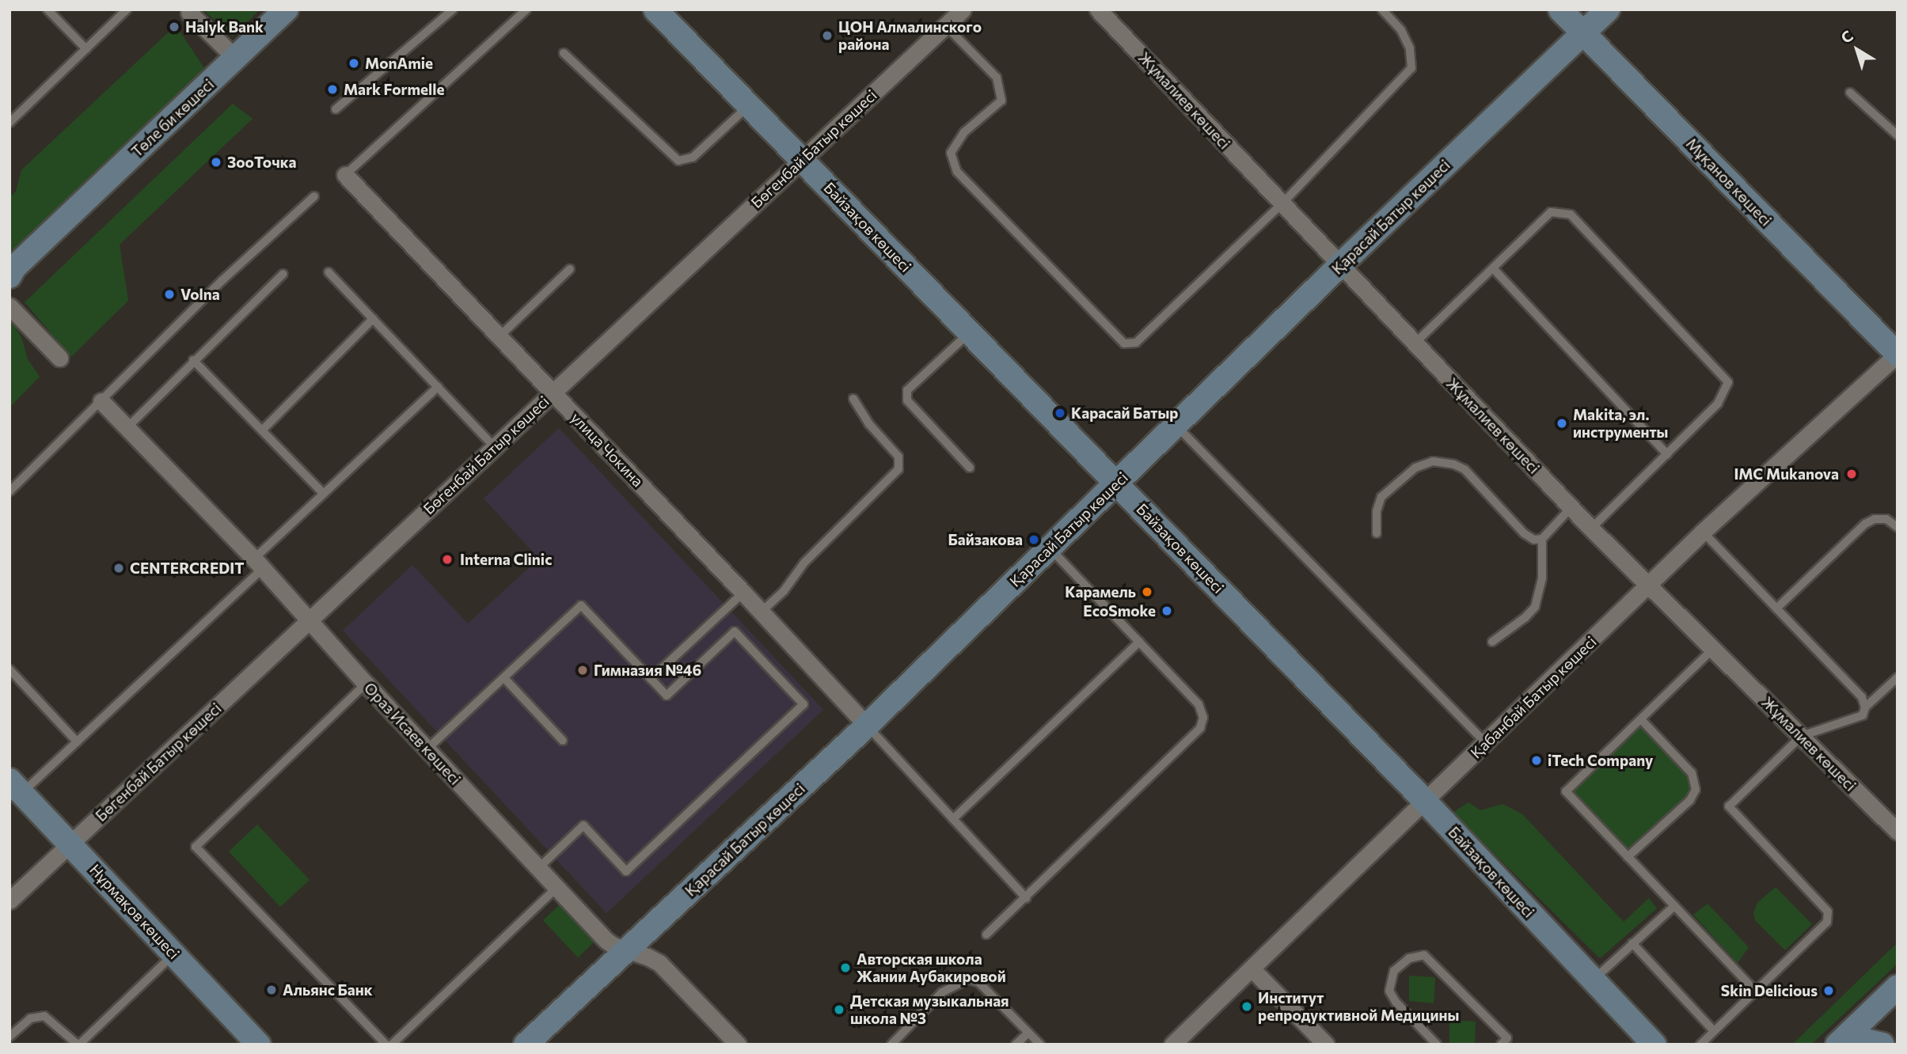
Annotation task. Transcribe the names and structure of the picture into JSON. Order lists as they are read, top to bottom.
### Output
{
  "streets": {
    "street": [
      "Жұмалиев көшесі",
      "Төле би көшесі",
      "Бөгенбай Батыр көшесі",
      "Мұқанов көшесі",
      "Қарасай Батыр көшесі",
      "Байзақов көшесі",
      "улица Чокина",
      "Қабанбай Батыр көшесі",
      "Ораз Исаев көшесі",
      "Нұрмақов көшесі"
    ]
  },
  "crossings": [
    ["Жұмалиев көшесі", "Қарасай Батыр көшесі"],
    ["Жұмалиев көшесі", "Қабанбай Батыр көшесі"],
    ["Бөгенбай Батыр көшесі", "Байзақов көшесі"],
    ["Бөгенбай Батыр көшесі", "улица Чокина"],
    ["Бөгенбай Батыр көшесі", "Ораз Исаев көшесі"],
    ["Бөгенбай Батыр көшесі", "Нұрмақов көшесі"],
    ["Мұқанов көшесі", "Қарасай Батыр көшесі"],
    ["Мұқанов көшесі", "Қабанбай Батыр көшесі"],
    ["Қарасай Батыр көшесі", "Байзақов көшесі"],
    ["Қарасай Батыр көшесі", "улица Чокина"],
    ["Қарасай Батыр көшесі", "Ораз Исаев көшесі"],
    ["Байзақов көшесі", "Қабанбай Батыр көшесі"]
  ],
  "places": [
    "Halyk Bank",
    "ЦОН Алмалинского района",
    "MonAmie",
    "Mark Formelle",
    "ЗооТочка",
    "Volna",
    "Карасай Батыр",
    "Makita, эл. инструменты",
    "IMC Mukanova",
    "Байзакова",
    "Interna Clinic",
    "CENTERCREDIT",
    "Карамель",
    "EcoSmoke",
    "Гимназия №46",
    "iTech Company",
    "Авторская школа Жании Аубакировой",
    "Альянс Банк",
    "Skin Delicious",
    "Институт репродуктивной Медицины",
    "Детская музыкальная школа №3"
  ],
  "north": "top left"
}
